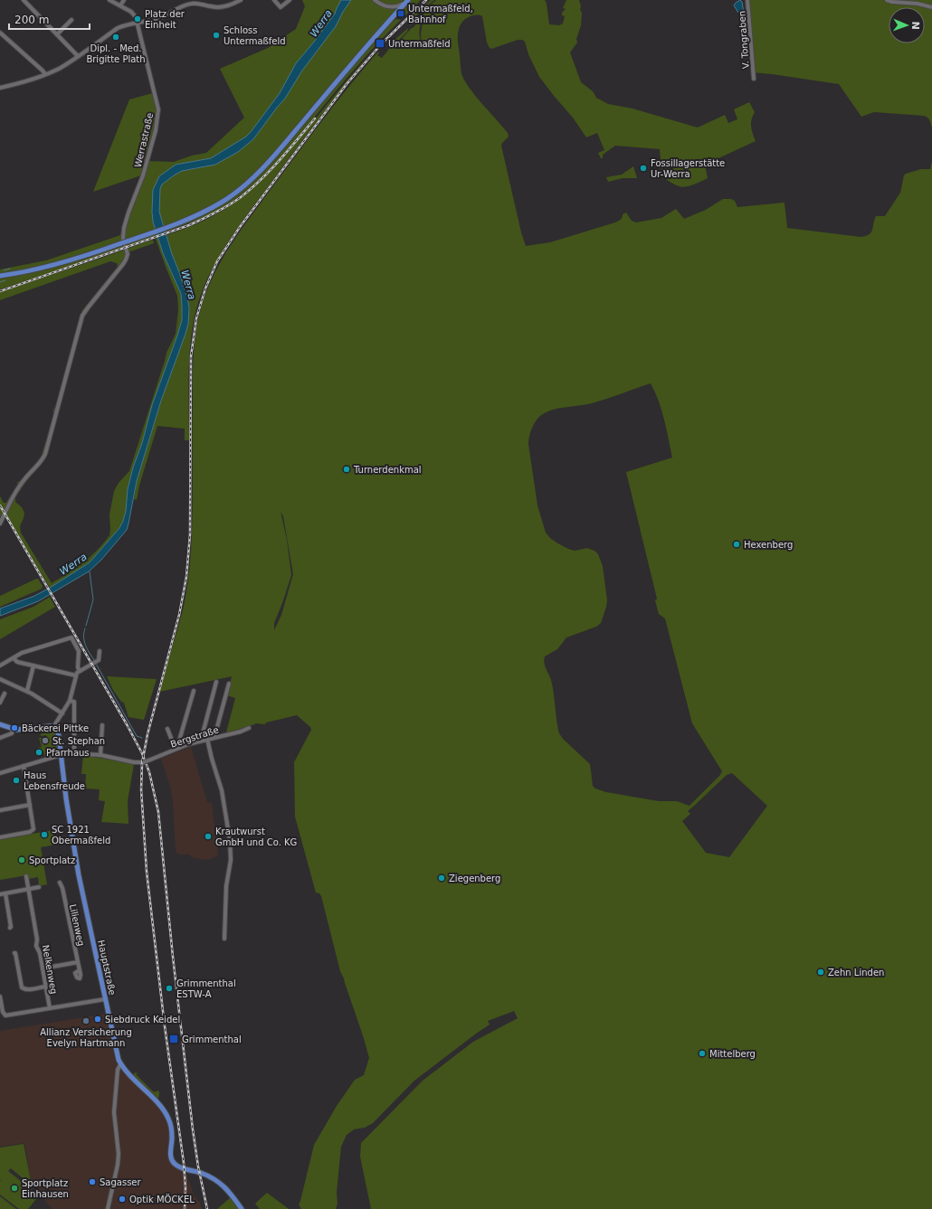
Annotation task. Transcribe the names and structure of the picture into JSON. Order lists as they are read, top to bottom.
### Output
{
  "streets": {
    "main road": ["Hauptstraße"],
    "street": [
      "V. Tongraben",
      "Werrastraße",
      "Bergstraße",
      "Lilienweg",
      "Nelkenweg"
    ]
  },
  "water": ["Werra"],
  "places": {
    "transit": ["Untermaßfeld, Bahnhof", "Untermaßfeld", "Grimmenthal"],
    "other": [
      "Platz der Einheit",
      "Schloss Untermaßfeld",
      "Dipl. - Med. Brigitte Plath",
      "Fossillagerstätte Ur-Werra",
      "Turnerdenkmal",
      "Hexenberg",
      "Bäckerei Pittke",
      "St. Stephan",
      "Pfarrhaus",
      "Haus Lebensfreude",
      "SC 1921 Obermaßfeld",
      "Krautwurst GmbH und Co. KG",
      "Sportplatz",
      "Ziegenberg",
      "Zehn Linden",
      "Grimmenthal ESTW-A",
      "Siebdruck Keidel",
      "Allianz Versicherung Evelyn Hartmann",
      "Mittelberg",
      "Sagasser",
      "Sportplatz Einhausen",
      "Optik MÖCKEL"
    ]
  },
  "scale_bar": "200 m",
  "north": "right"
}
